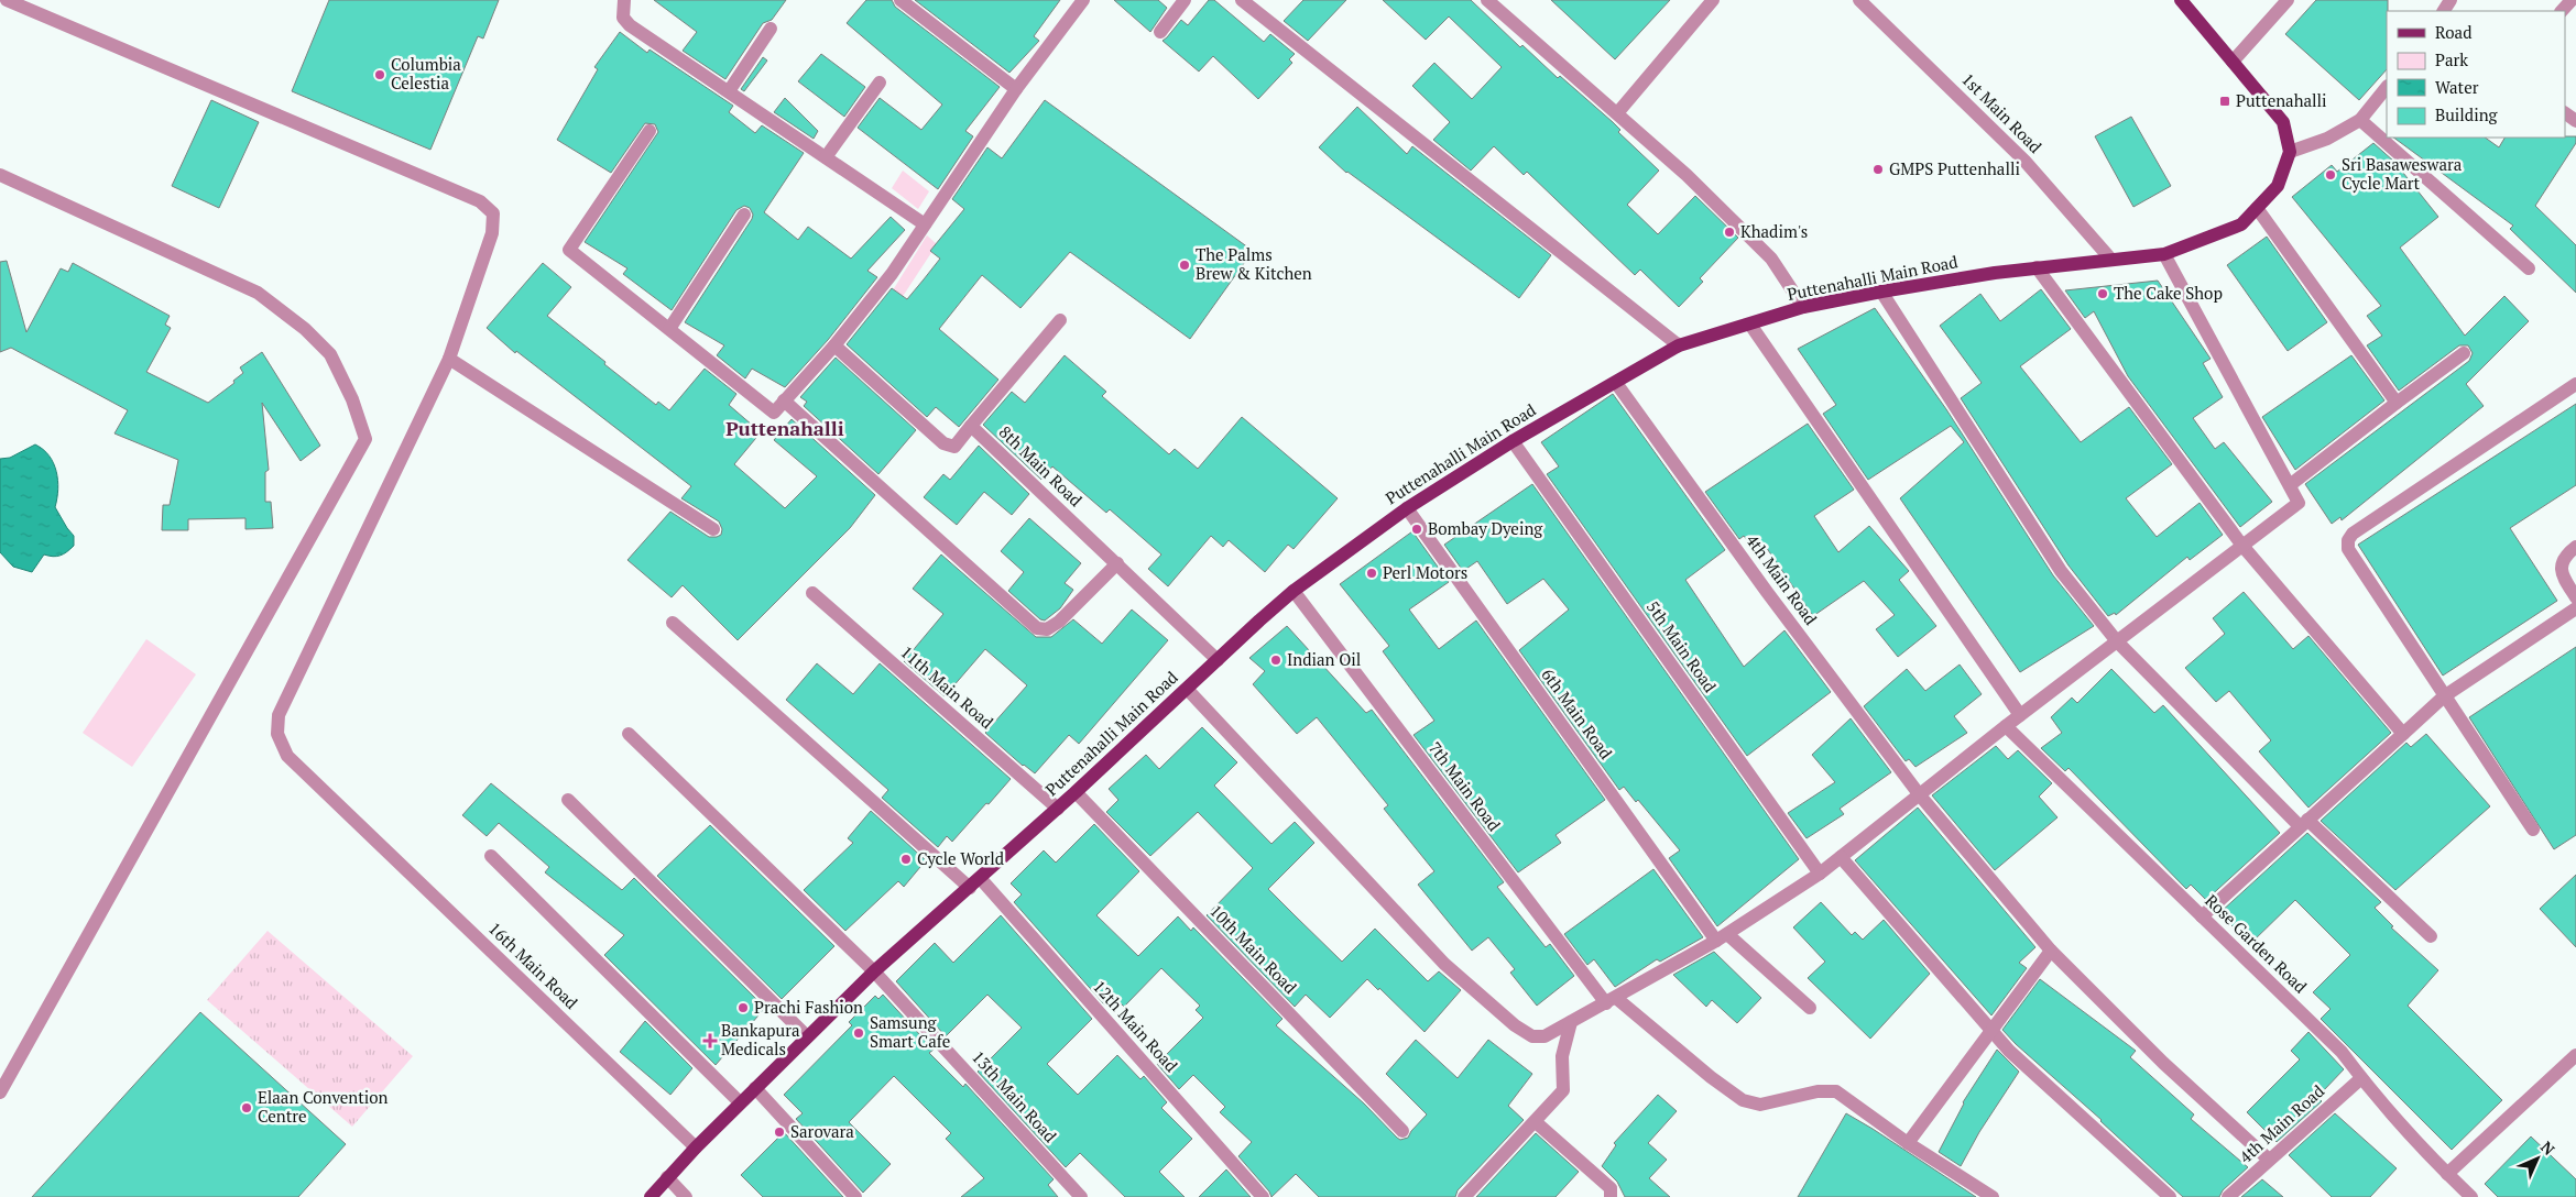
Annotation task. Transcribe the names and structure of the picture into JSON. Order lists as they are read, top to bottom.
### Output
{
  "streets": {
    "main road": ["Puttenahalli Main Road"],
    "street": [
      "1st Main Road",
      "8th Main Road",
      "4th Main Road",
      "5th Main Road",
      "11th Main Road",
      "6th Main Road",
      "7th Main Road",
      "Rose Garden Road",
      "10th Main Road",
      "16th Main Road",
      "12th Main Road",
      "13th Main Road"
    ]
  },
  "crossings": [
    ["1st Main Road", "Puttenahalli Main Road"],
    ["Puttenahalli Main Road", "8th Main Road"],
    ["Puttenahalli Main Road", "4th Main Road"],
    ["Puttenahalli Main Road", "5th Main Road"],
    ["Puttenahalli Main Road", "11th Main Road"],
    ["Puttenahalli Main Road", "6th Main Road"],
    ["Puttenahalli Main Road", "7th Main Road"],
    ["Puttenahalli Main Road", "10th Main Road"],
    ["Puttenahalli Main Road", "16th Main Road"],
    ["Puttenahalli Main Road", "12th Main Road"],
    ["Puttenahalli Main Road", "13th Main Road"],
    ["4th Main Road", "Rose Garden Road"]
  ],
  "districts": ["Puttenahalli"],
  "places": {
    "other": [
      "Columbia Celestia",
      "GMPS Puttenhalli",
      "Sri Basaweswara Cycle Mart",
      "Khadim's",
      "The Palms Brew & Kitchen",
      "The Cake Shop",
      "Bombay Dyeing",
      "Perl Motors",
      "Indian Oil",
      "Cycle World",
      "Prachi Fashion",
      "Samsung Smart Cafe",
      "Elaan Convention Centre",
      "Sarovara"
    ],
    "transit": ["Puttenahalli"],
    "health": ["Bankapura Medicals"]
  },
  "legend": [
    "Road",
    "Park",
    "Water",
    "Building"
  ],
  "north": "top right"
}
